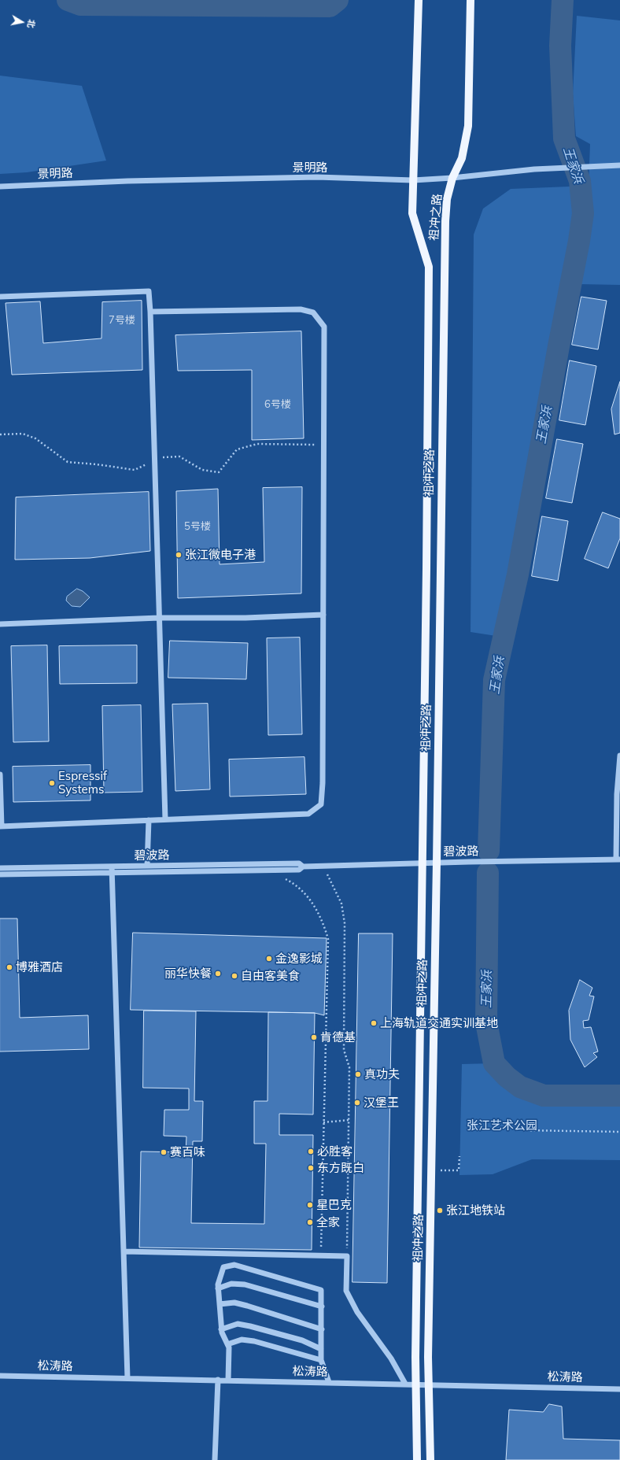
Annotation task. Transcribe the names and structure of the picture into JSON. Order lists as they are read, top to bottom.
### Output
{
  "streets": {
    "main road": ["祖冲之路"],
    "street": ["景明路", "碧波路", "松涛路"]
  },
  "crossings": [
    ["景明路", "祖冲之路"],
    ["祖冲之路", "碧波路"],
    ["祖冲之路", "松涛路"]
  ],
  "water": ["王家浜"],
  "parks": ["张江艺术公园"],
  "places": [
    "张江微电子港",
    "Espressif Systems",
    "金逸影城",
    "博雅酒店",
    "丽华快餐",
    "自由客美食",
    "上海轨道交通实训基地",
    "肯德基",
    "真功夫",
    "汉堡王",
    "必胜客",
    "赛百味",
    "东方既白",
    "星巴克",
    "张江地铁站",
    "全家"
  ],
  "house_numbers": ["7号楼", "6号楼", "5号楼"],
  "north": "right"
}
